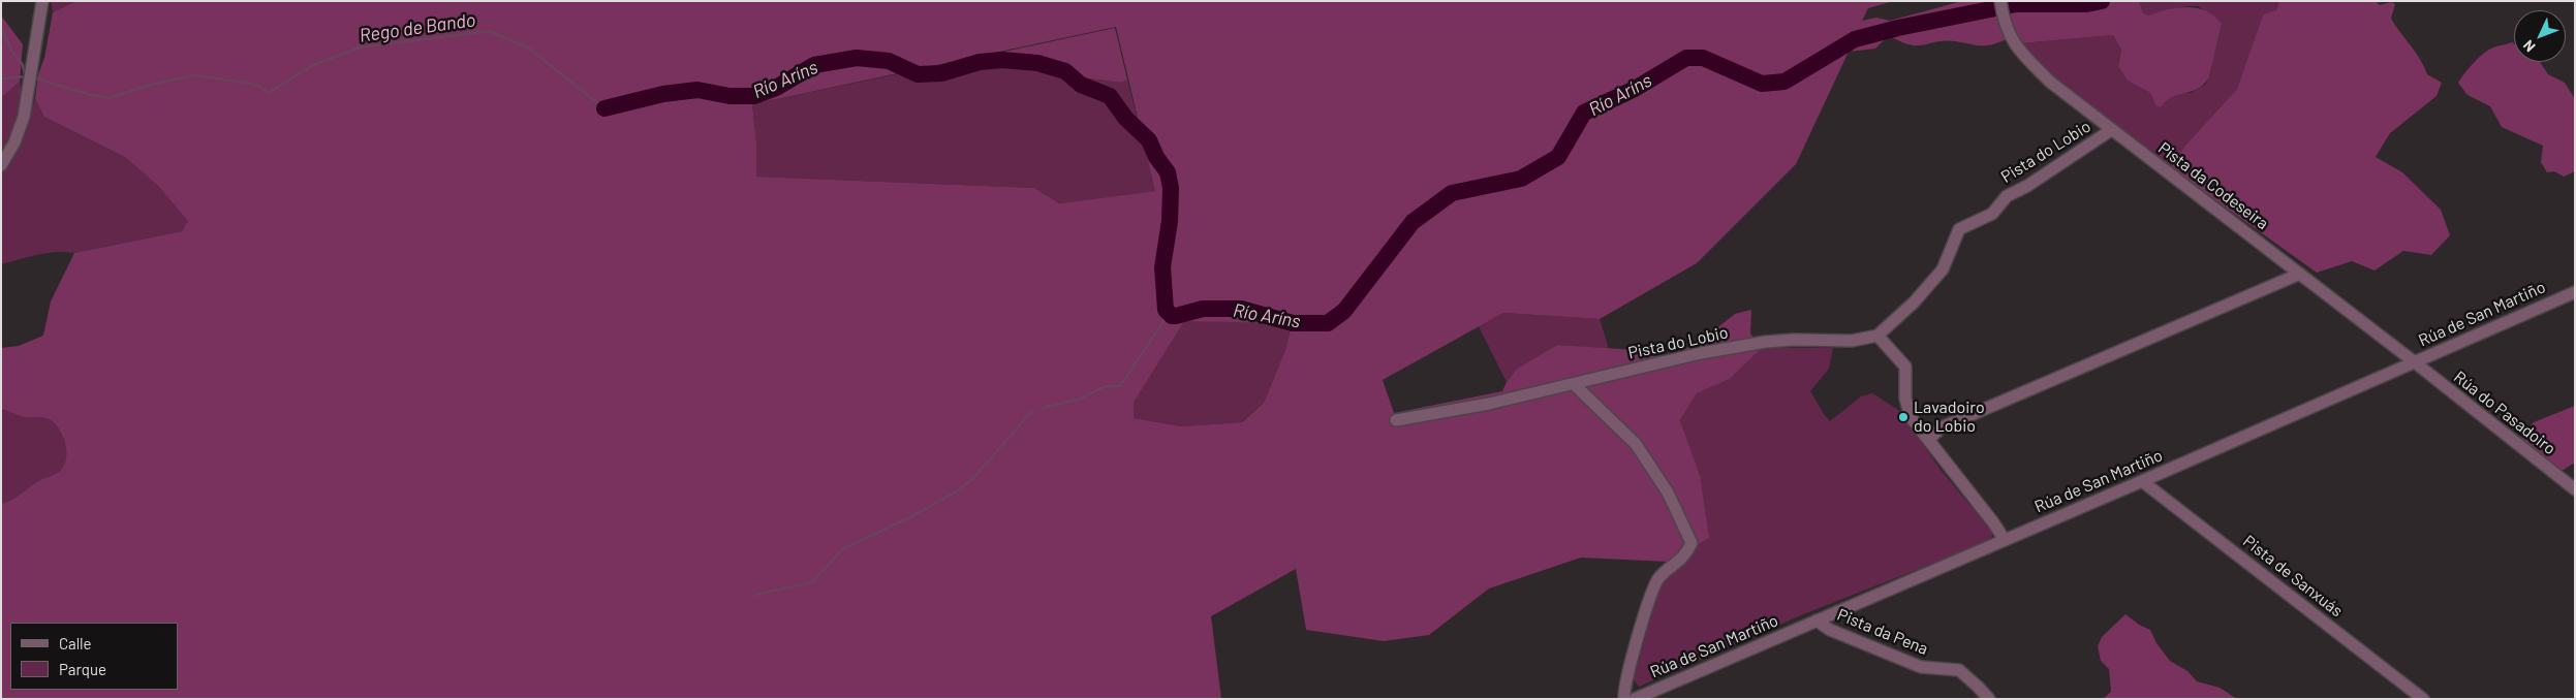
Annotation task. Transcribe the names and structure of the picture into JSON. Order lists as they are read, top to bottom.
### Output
{
  "streets": {
    "street": [
      "Pista do Lobio",
      "Pista da Codeseira",
      "Rúa de San Martiño",
      "Rúa do Pasadoiro",
      "Pista de Sanxuás",
      "Pista da Pena"
    ]
  },
  "crossings": [
    ["Pista do Lobio", "Pista da Codeseira"],
    ["Pista da Codeseira", "Rúa de San Martiño"],
    ["Pista da Codeseira", "Rúa do Pasadoiro"],
    ["Rúa de San Martiño", "Rúa do Pasadoiro"],
    ["Rúa de San Martiño", "Pista de Sanxuás"],
    ["Rúa de San Martiño", "Pista da Pena"]
  ],
  "water": ["Rego de Bando", "Río Aríns"],
  "places": ["Lavadoiro do Lobio"],
  "legend": ["Calle", "Parque"],
  "north": "bottom left"
}
